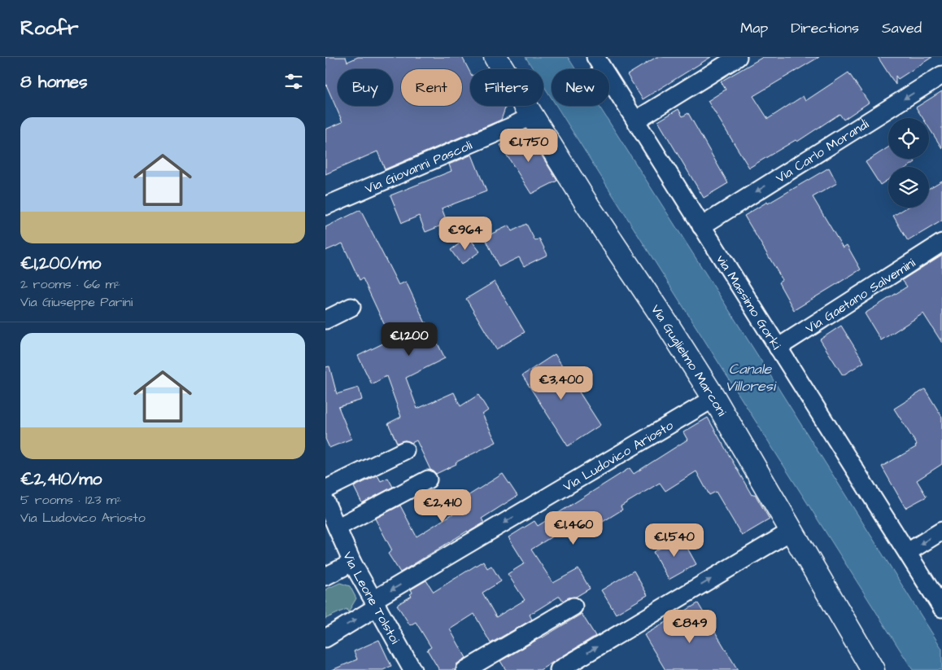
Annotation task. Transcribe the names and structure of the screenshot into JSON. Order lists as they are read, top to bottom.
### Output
{
  "streets": {
    "street": [
      "Via Carlo Morandi",
      "Via Giovanni Pascoli",
      "Via Gaetano Salvemini",
      "via Massimo Gorki",
      "Via Guglielmo Marconi",
      "Via Ludovico Ariosto",
      "Via Leone Tolstoi"
    ]
  },
  "crossings": [
    ["Via Carlo Morandi", "via Massimo Gorki"],
    ["Via Giovanni Pascoli", "Via Guglielmo Marconi"],
    ["Via Gaetano Salvemini", "via Massimo Gorki"],
    ["Via Guglielmo Marconi", "Via Ludovico Ariosto"],
    ["Via Ludovico Ariosto", "Via Leone Tolstoi"]
  ],
  "water": ["Canale Villoresi"],
  "page": {
    "header": "Roofr",
    "nav": ["Map", "Directions", "Saved"],
    "heading": "8 homes",
    "chip": [
      "Buy",
      "Rent",
      "Filters",
      "New"
    ],
    "list": [
      {
        "name": "€1,200/mo",
        "note": "2 rooms · 66 m² · Via Giuseppe Parini"
      },
      {
        "name": "€2,410/mo",
        "note": "5 rooms · 123 m² · Via Ludovico Ariosto"
      }
    ],
    "price": [
      "€1,750",
      "€964",
      "€1,200",
      "€3,400",
      "€2,410",
      "€1,460",
      "€1,540",
      "€849"
    ]
  }
}
